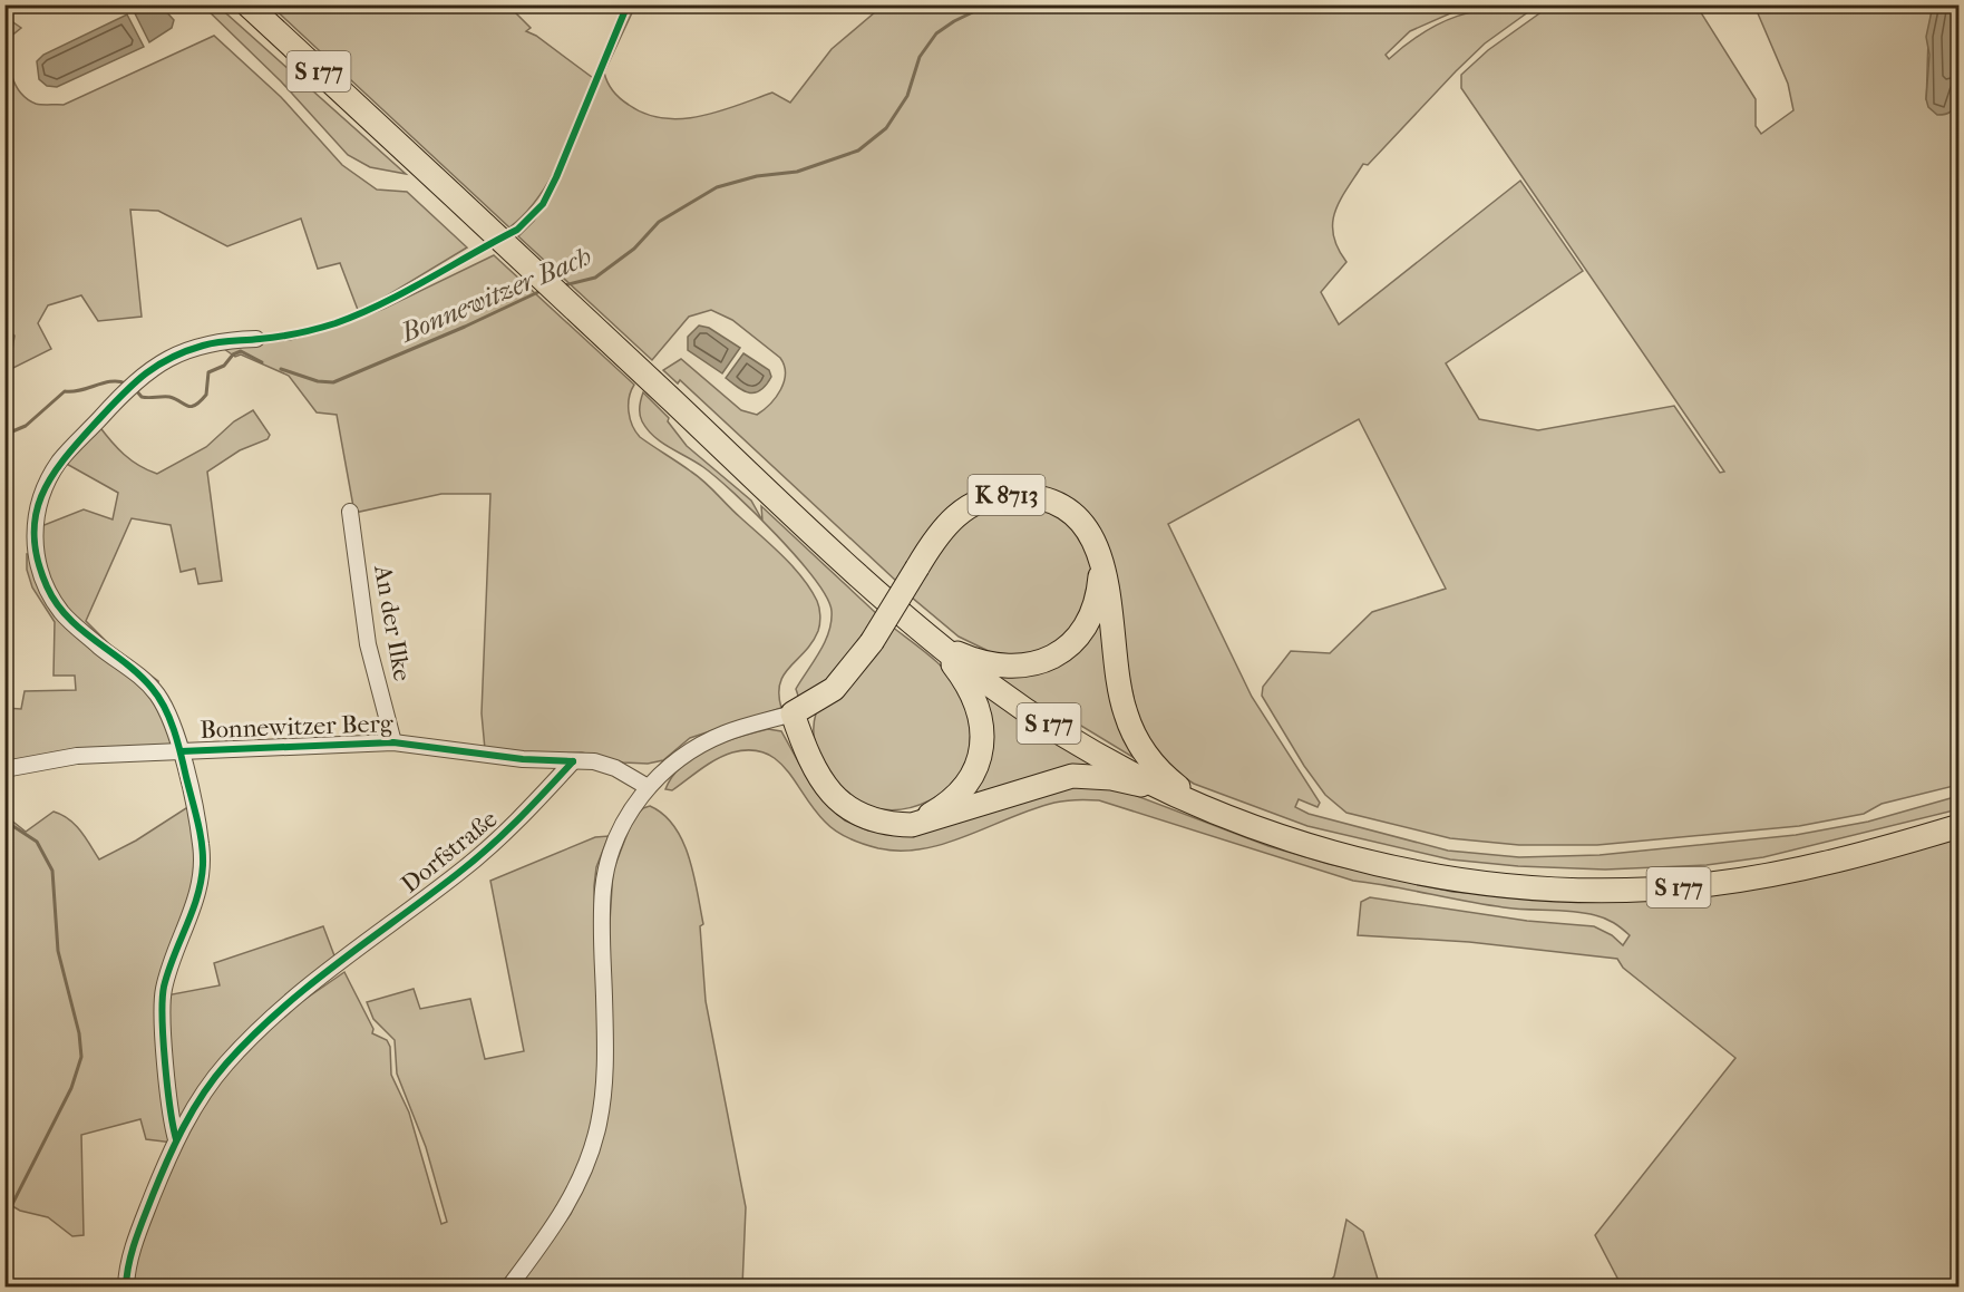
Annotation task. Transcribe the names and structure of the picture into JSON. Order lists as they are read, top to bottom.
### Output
{
  "streets": {
    "highway": ["S 177", "K 8713"],
    "street": ["An der Ilke", "Bonnewitzer Berg", "Dorfstraße"]
  },
  "crossings": [
    ["K 8713", "Bonnewitzer Berg"],
    ["An der Ilke", "Bonnewitzer Berg"],
    ["Bonnewitzer Berg", "Dorfstraße"]
  ],
  "water": ["Bonnewitzer Bach"]
}
